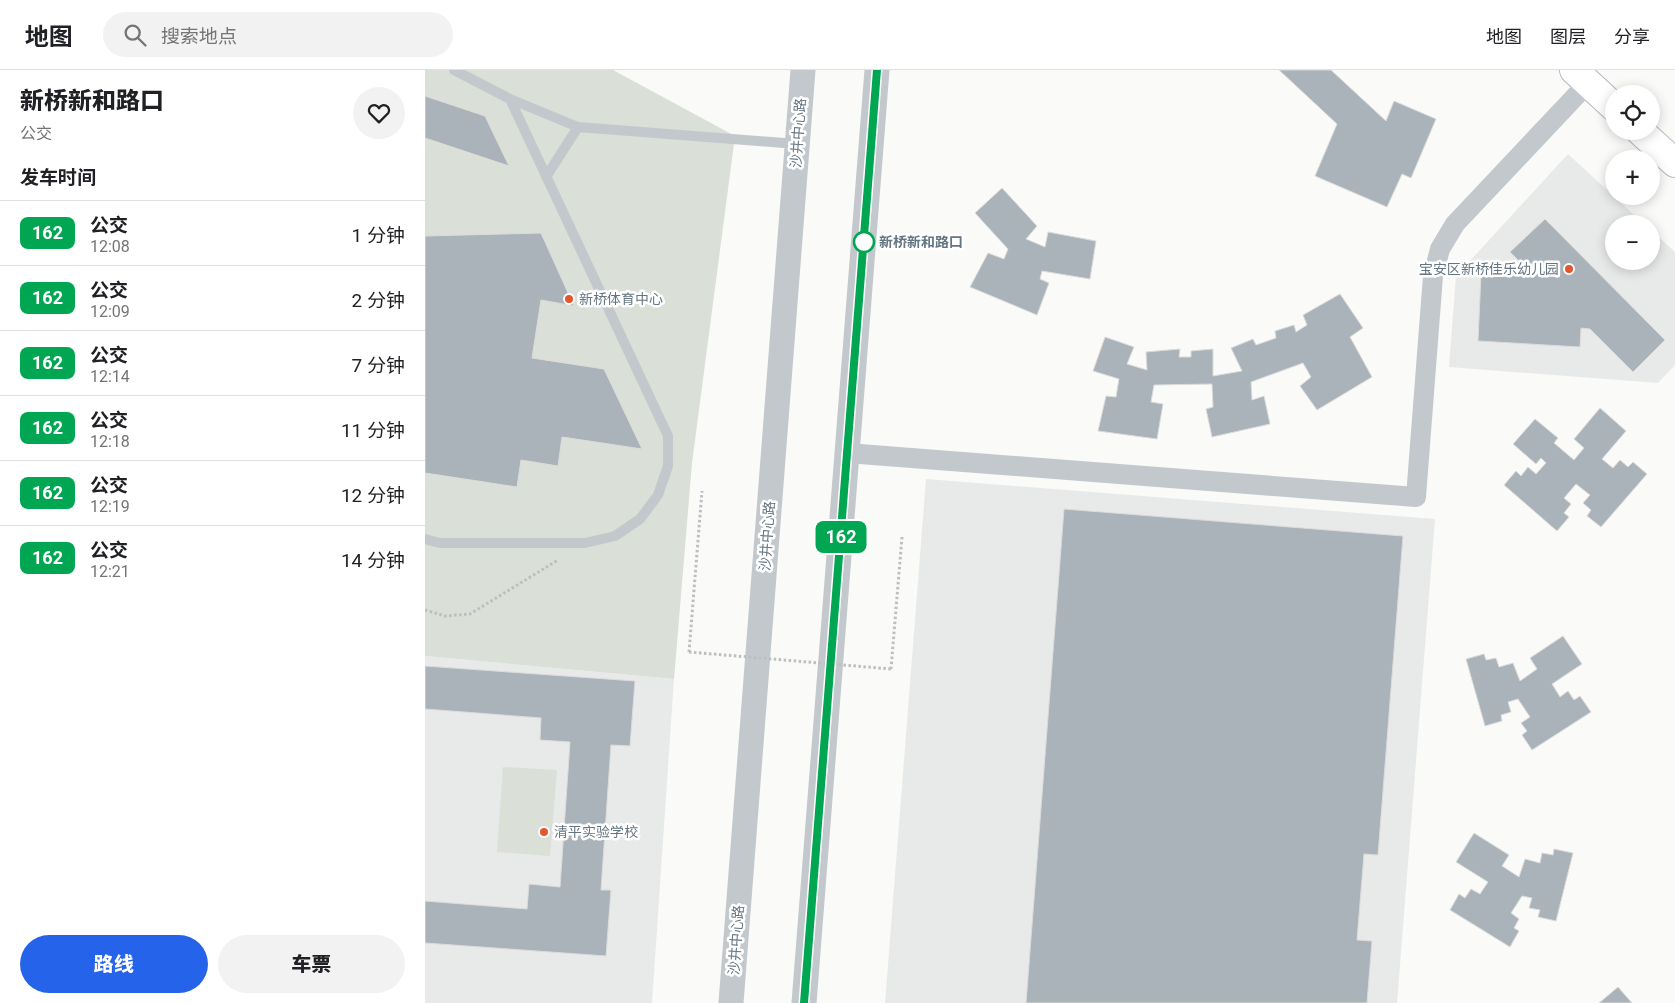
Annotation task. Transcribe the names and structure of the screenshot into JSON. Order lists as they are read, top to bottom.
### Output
{
  "streets": {
    "street": ["沙井中心路"]
  },
  "places": [
    "新桥新和路口",
    "宝安区新桥佳乐幼儿园",
    "新桥体育中心",
    "清平实验学校"
  ],
  "lines": ["bus line 162"],
  "page": {
    "header": "地图",
    "search": "搜索地点",
    "nav": ["地图", "图层", "分享"],
    "heading": [
      ["新桥新和路口", "公交"],
      "发车时间"
    ],
    "on_map": "162",
    "map_buttons": ["+", "−"],
    "list": [
      {
        "mark": "162",
        "name": "公交",
        "note": "12:08",
        "value": "1 分钟"
      },
      {
        "mark": "162",
        "name": "公交",
        "note": "12:09",
        "value": "2 分钟"
      },
      {
        "mark": "162",
        "name": "公交",
        "note": "12:14",
        "value": "7 分钟"
      },
      {
        "mark": "162",
        "name": "公交",
        "note": "12:18",
        "value": "11 分钟"
      },
      {
        "mark": "162",
        "name": "公交",
        "note": "12:19",
        "value": "12 分钟"
      },
      {
        "mark": "162",
        "name": "公交",
        "note": "12:21",
        "value": "14 分钟"
      }
    ],
    "buttons": ["路线", "车票"]
  }
}
